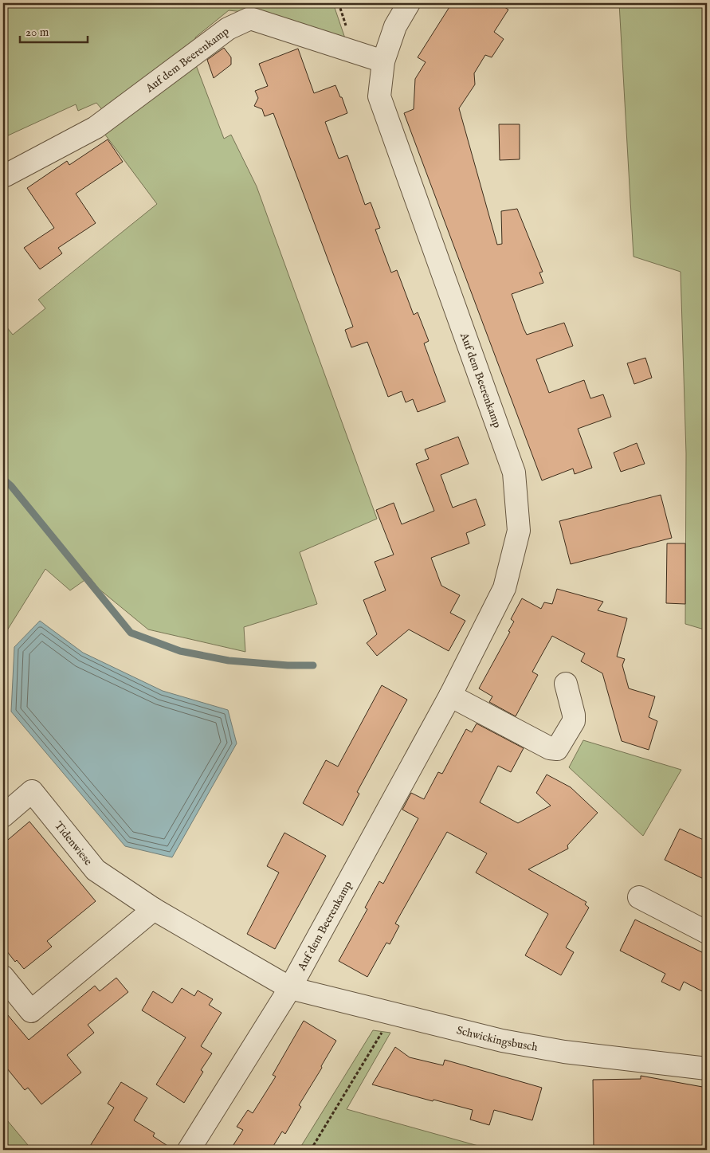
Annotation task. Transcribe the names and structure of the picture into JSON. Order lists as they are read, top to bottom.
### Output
{
  "streets": {
    "street": ["Auf dem Beerenkamp", "Tidenwiese", "Schwickingsbusch"]
  },
  "crossings": [
    ["Auf dem Beerenkamp", "Tidenwiese"],
    ["Auf dem Beerenkamp", "Schwickingsbusch"],
    ["Tidenwiese", "Schwickingsbusch"]
  ],
  "scale_bar": "20 m"
}
